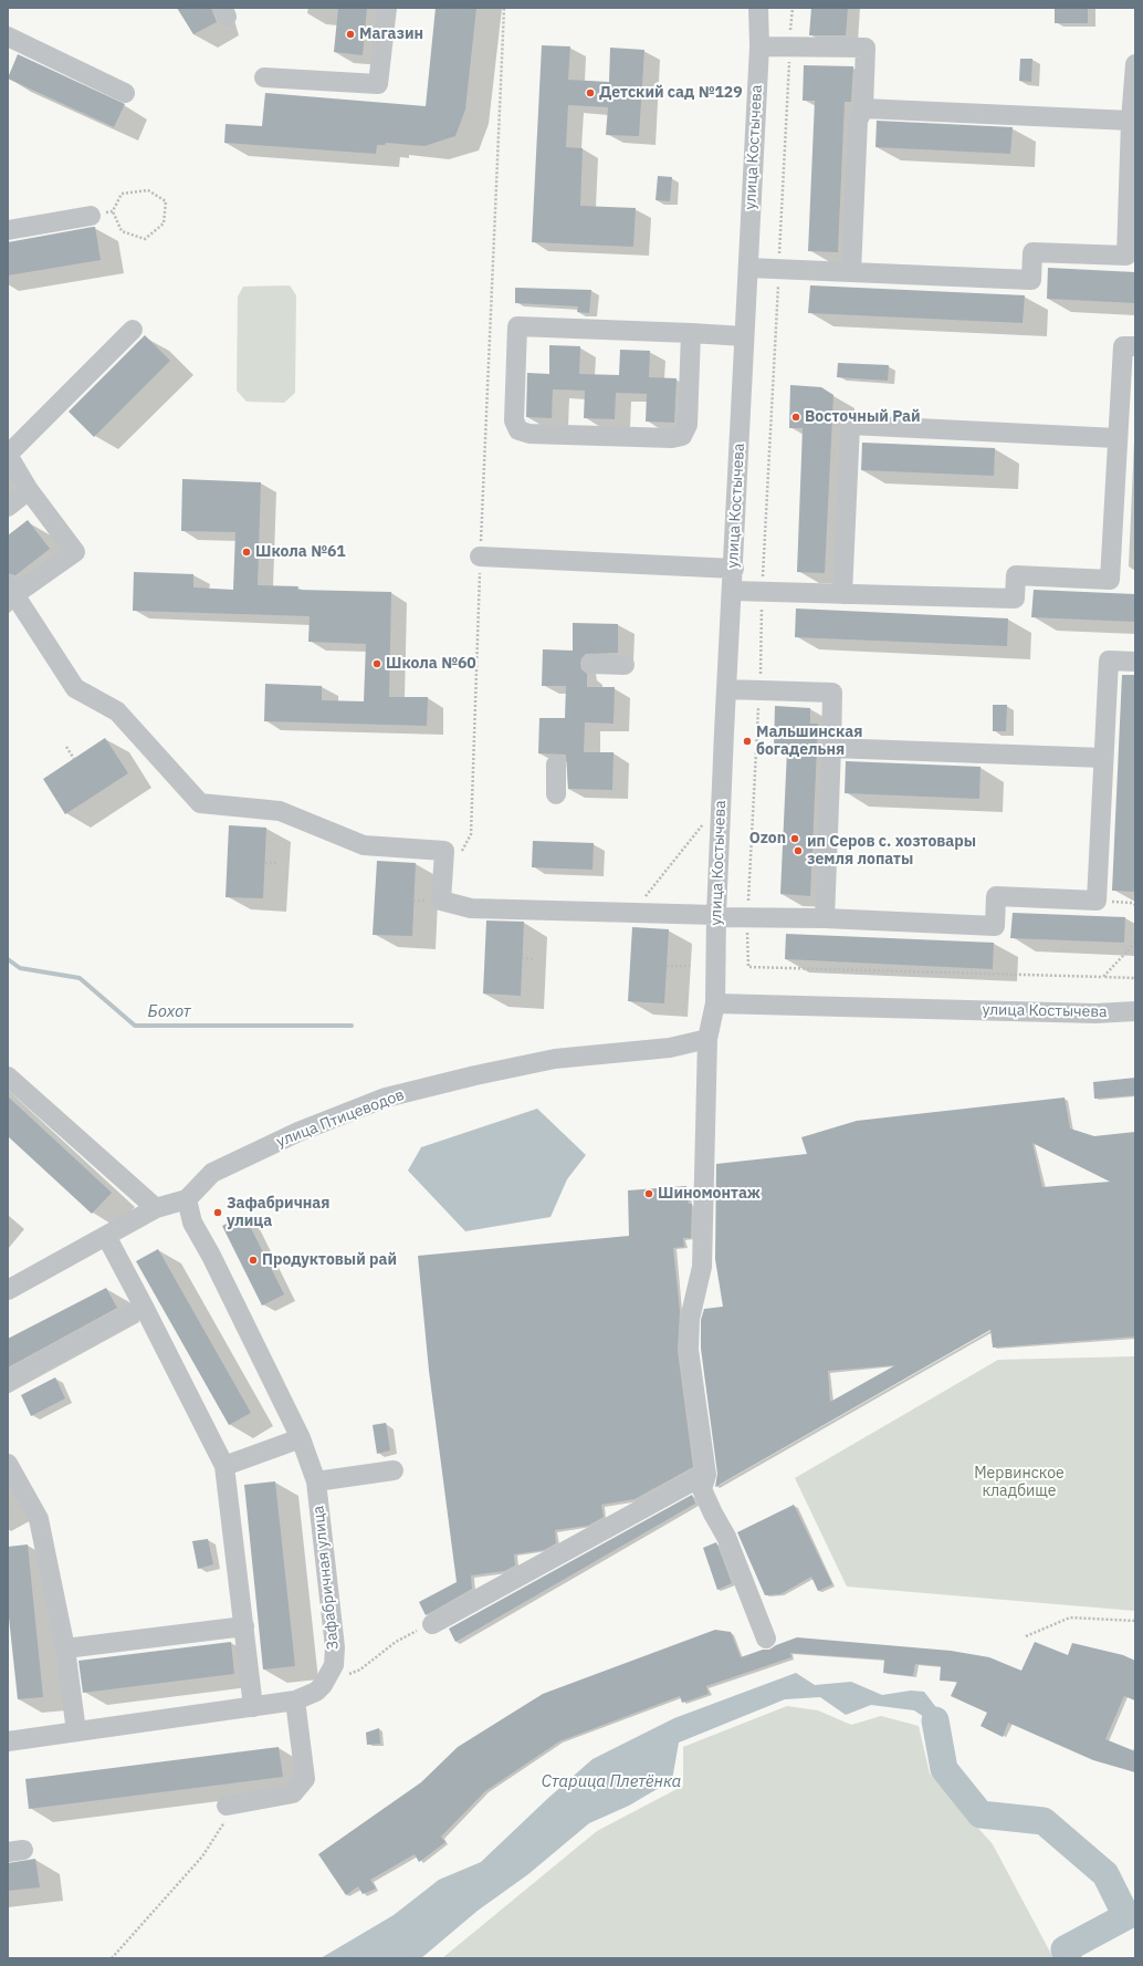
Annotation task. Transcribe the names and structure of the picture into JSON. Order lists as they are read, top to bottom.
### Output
{
  "streets": {
    "street": ["улица Костычева", "улица Птицеводов", "Зафабричная улица"]
  },
  "crossings": [
    ["улица Костычева", "улица Птицеводов"],
    ["улица Птицеводов", "Зафабричная улица"]
  ],
  "water": ["Бохот", "Старица Плетёнка"],
  "parks": ["Мервинское кладбище"],
  "places": [
    "Магазин",
    "Детский сад №129",
    "Восточный Рай",
    "Школа №61",
    "Школа №60",
    "Мальшинская богадельня",
    "Ozon",
    "ип Серов с. хозтовары земля лопаты",
    "Шиномонтаж",
    "Зафабричная улица",
    "Продуктовый рай"
  ]
}
